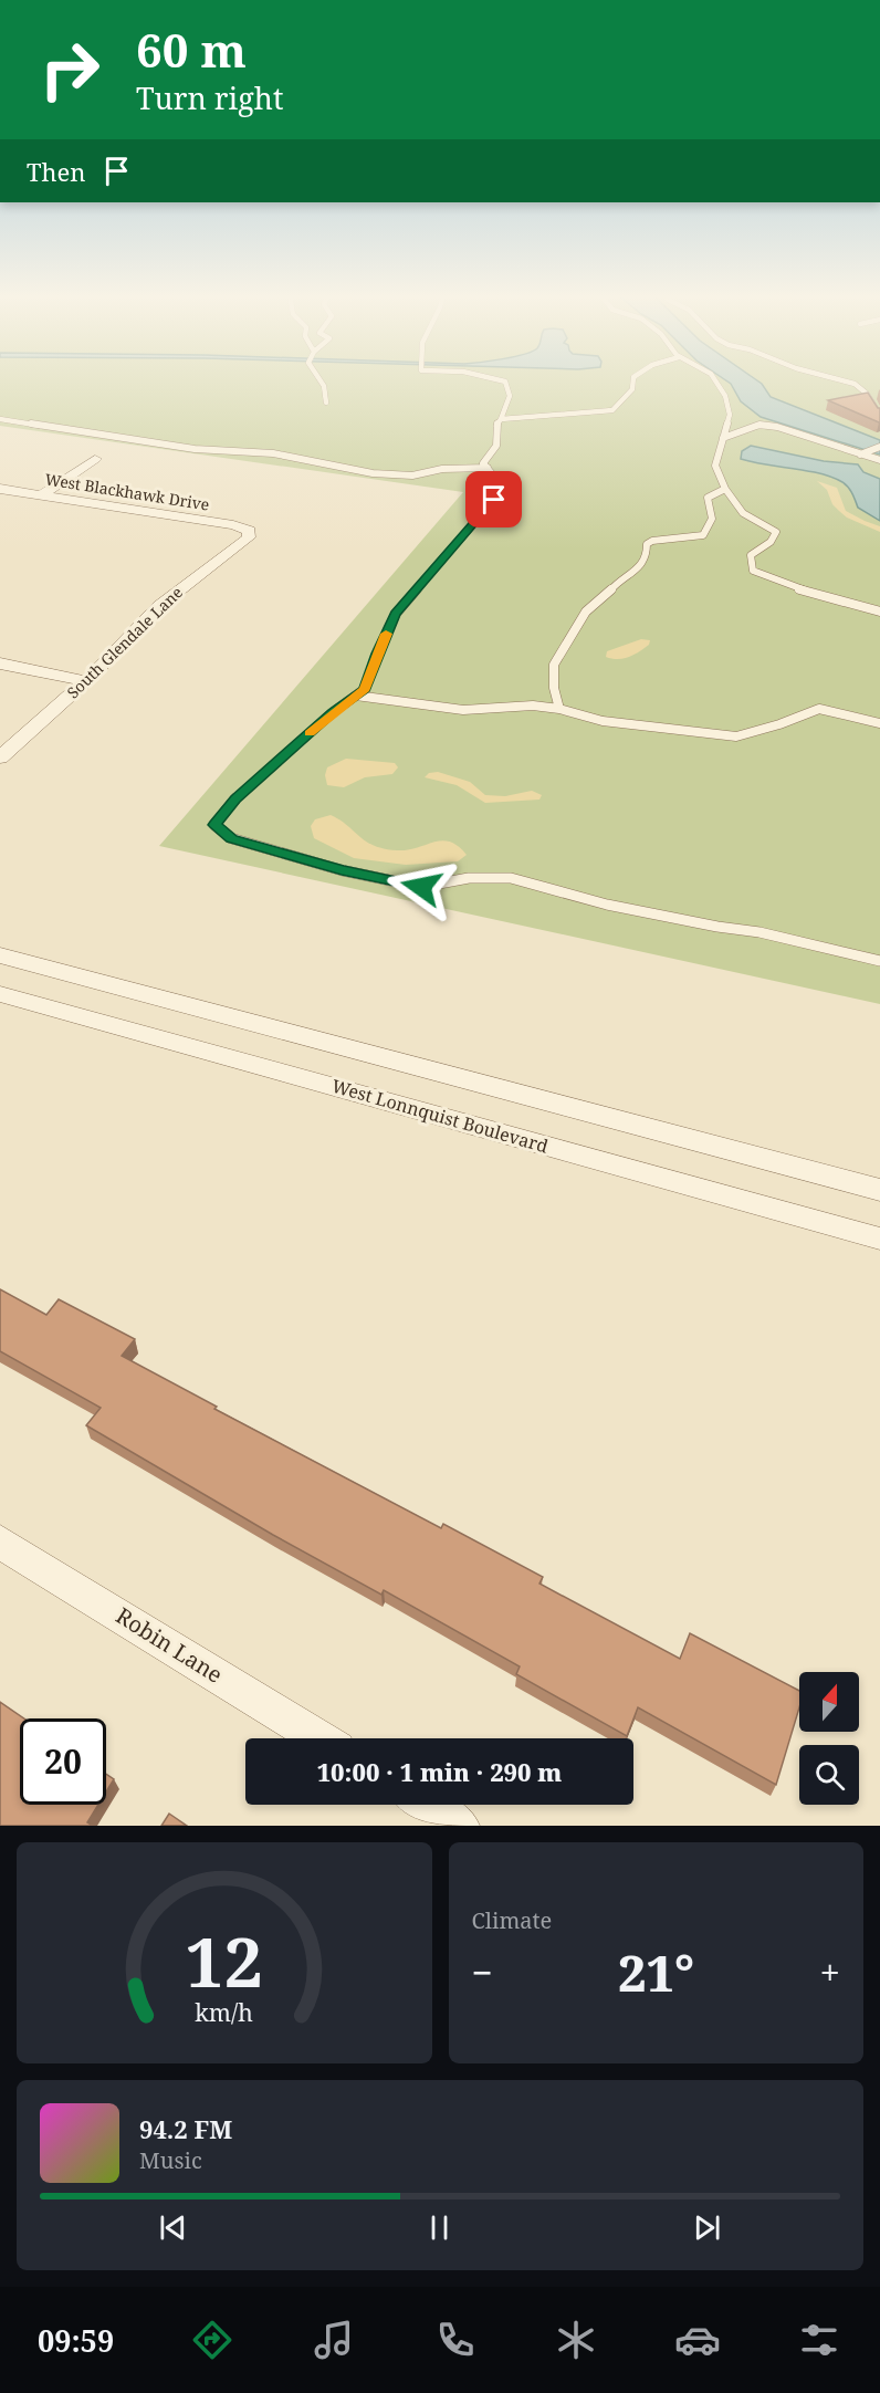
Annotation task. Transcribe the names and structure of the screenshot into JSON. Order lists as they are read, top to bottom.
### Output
{
  "streets": {
    "street": [
      "West Blackhawk Drive",
      "South Glendale Lane",
      "West Lonnquist Boulevard",
      "Robin Lane"
    ]
  },
  "crossings": [
    ["West Blackhawk Drive", "South Glendale Lane"]
  ],
  "north": "top",
  "page": {
    "turn": ["60 m", "Turn right"],
    "then": "Then",
    "limit": "20",
    "trip": "10:00 · 1 min · 290 m",
    "tile": "Climate",
    "heat": ["−", "21°", "+"],
    "song": ["94.2 FM", "Music"],
    "tabs": "09:59",
    "gauge": ["12", "km/h"]
  }
}
